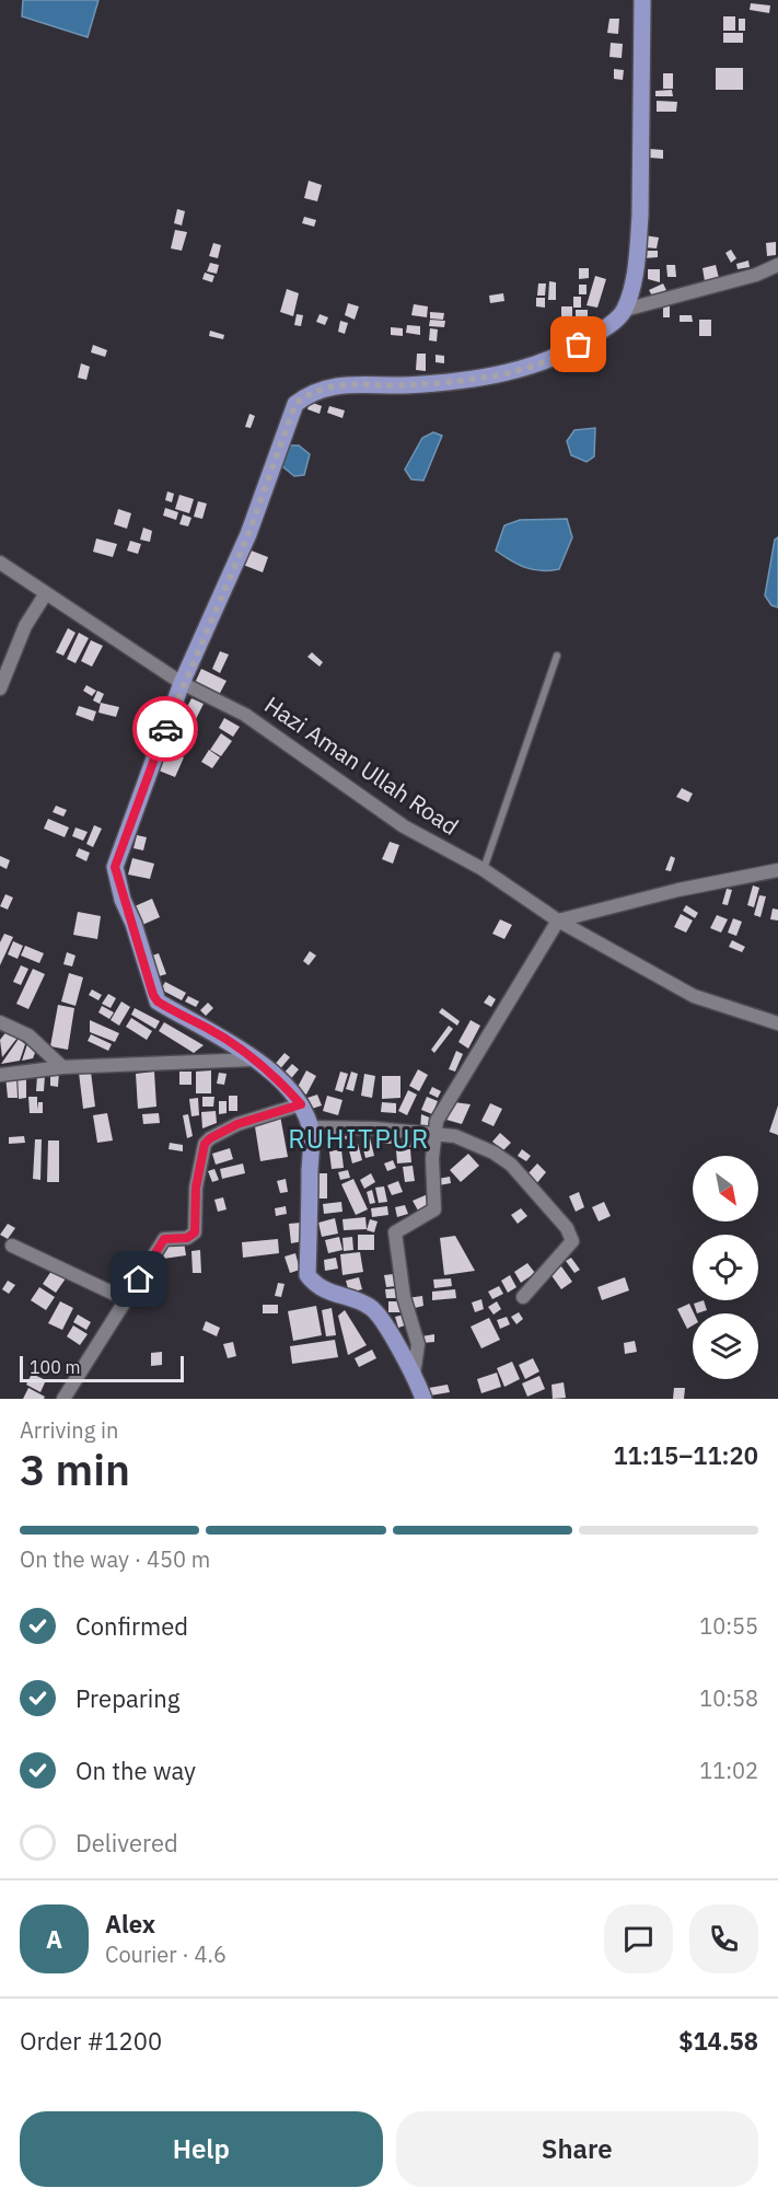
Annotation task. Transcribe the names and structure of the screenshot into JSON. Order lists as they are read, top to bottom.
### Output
{
  "streets": {
    "street": ["Hazi Aman Ullah Road"]
  },
  "districts": ["RUHITPUR"],
  "scale_bar": "100 m",
  "north": "bottom right",
  "page": {
    "scale": "100 m",
    "heading": ["3 min", "Arriving in", "11:15–11:20"],
    "panel": [
      "Alex",
      "Courier · 4.6",
      "Order #1200",
      "$14.58"
    ],
    "bar": "On the way · 450 m",
    "list": [
      ["Confirmed", "10:55"],
      ["Preparing", "10:58"],
      ["On the way", "11:02"],
      "Delivered"
    ],
    "round": "A",
    "buttons": ["Help", "Share"]
  }
}
